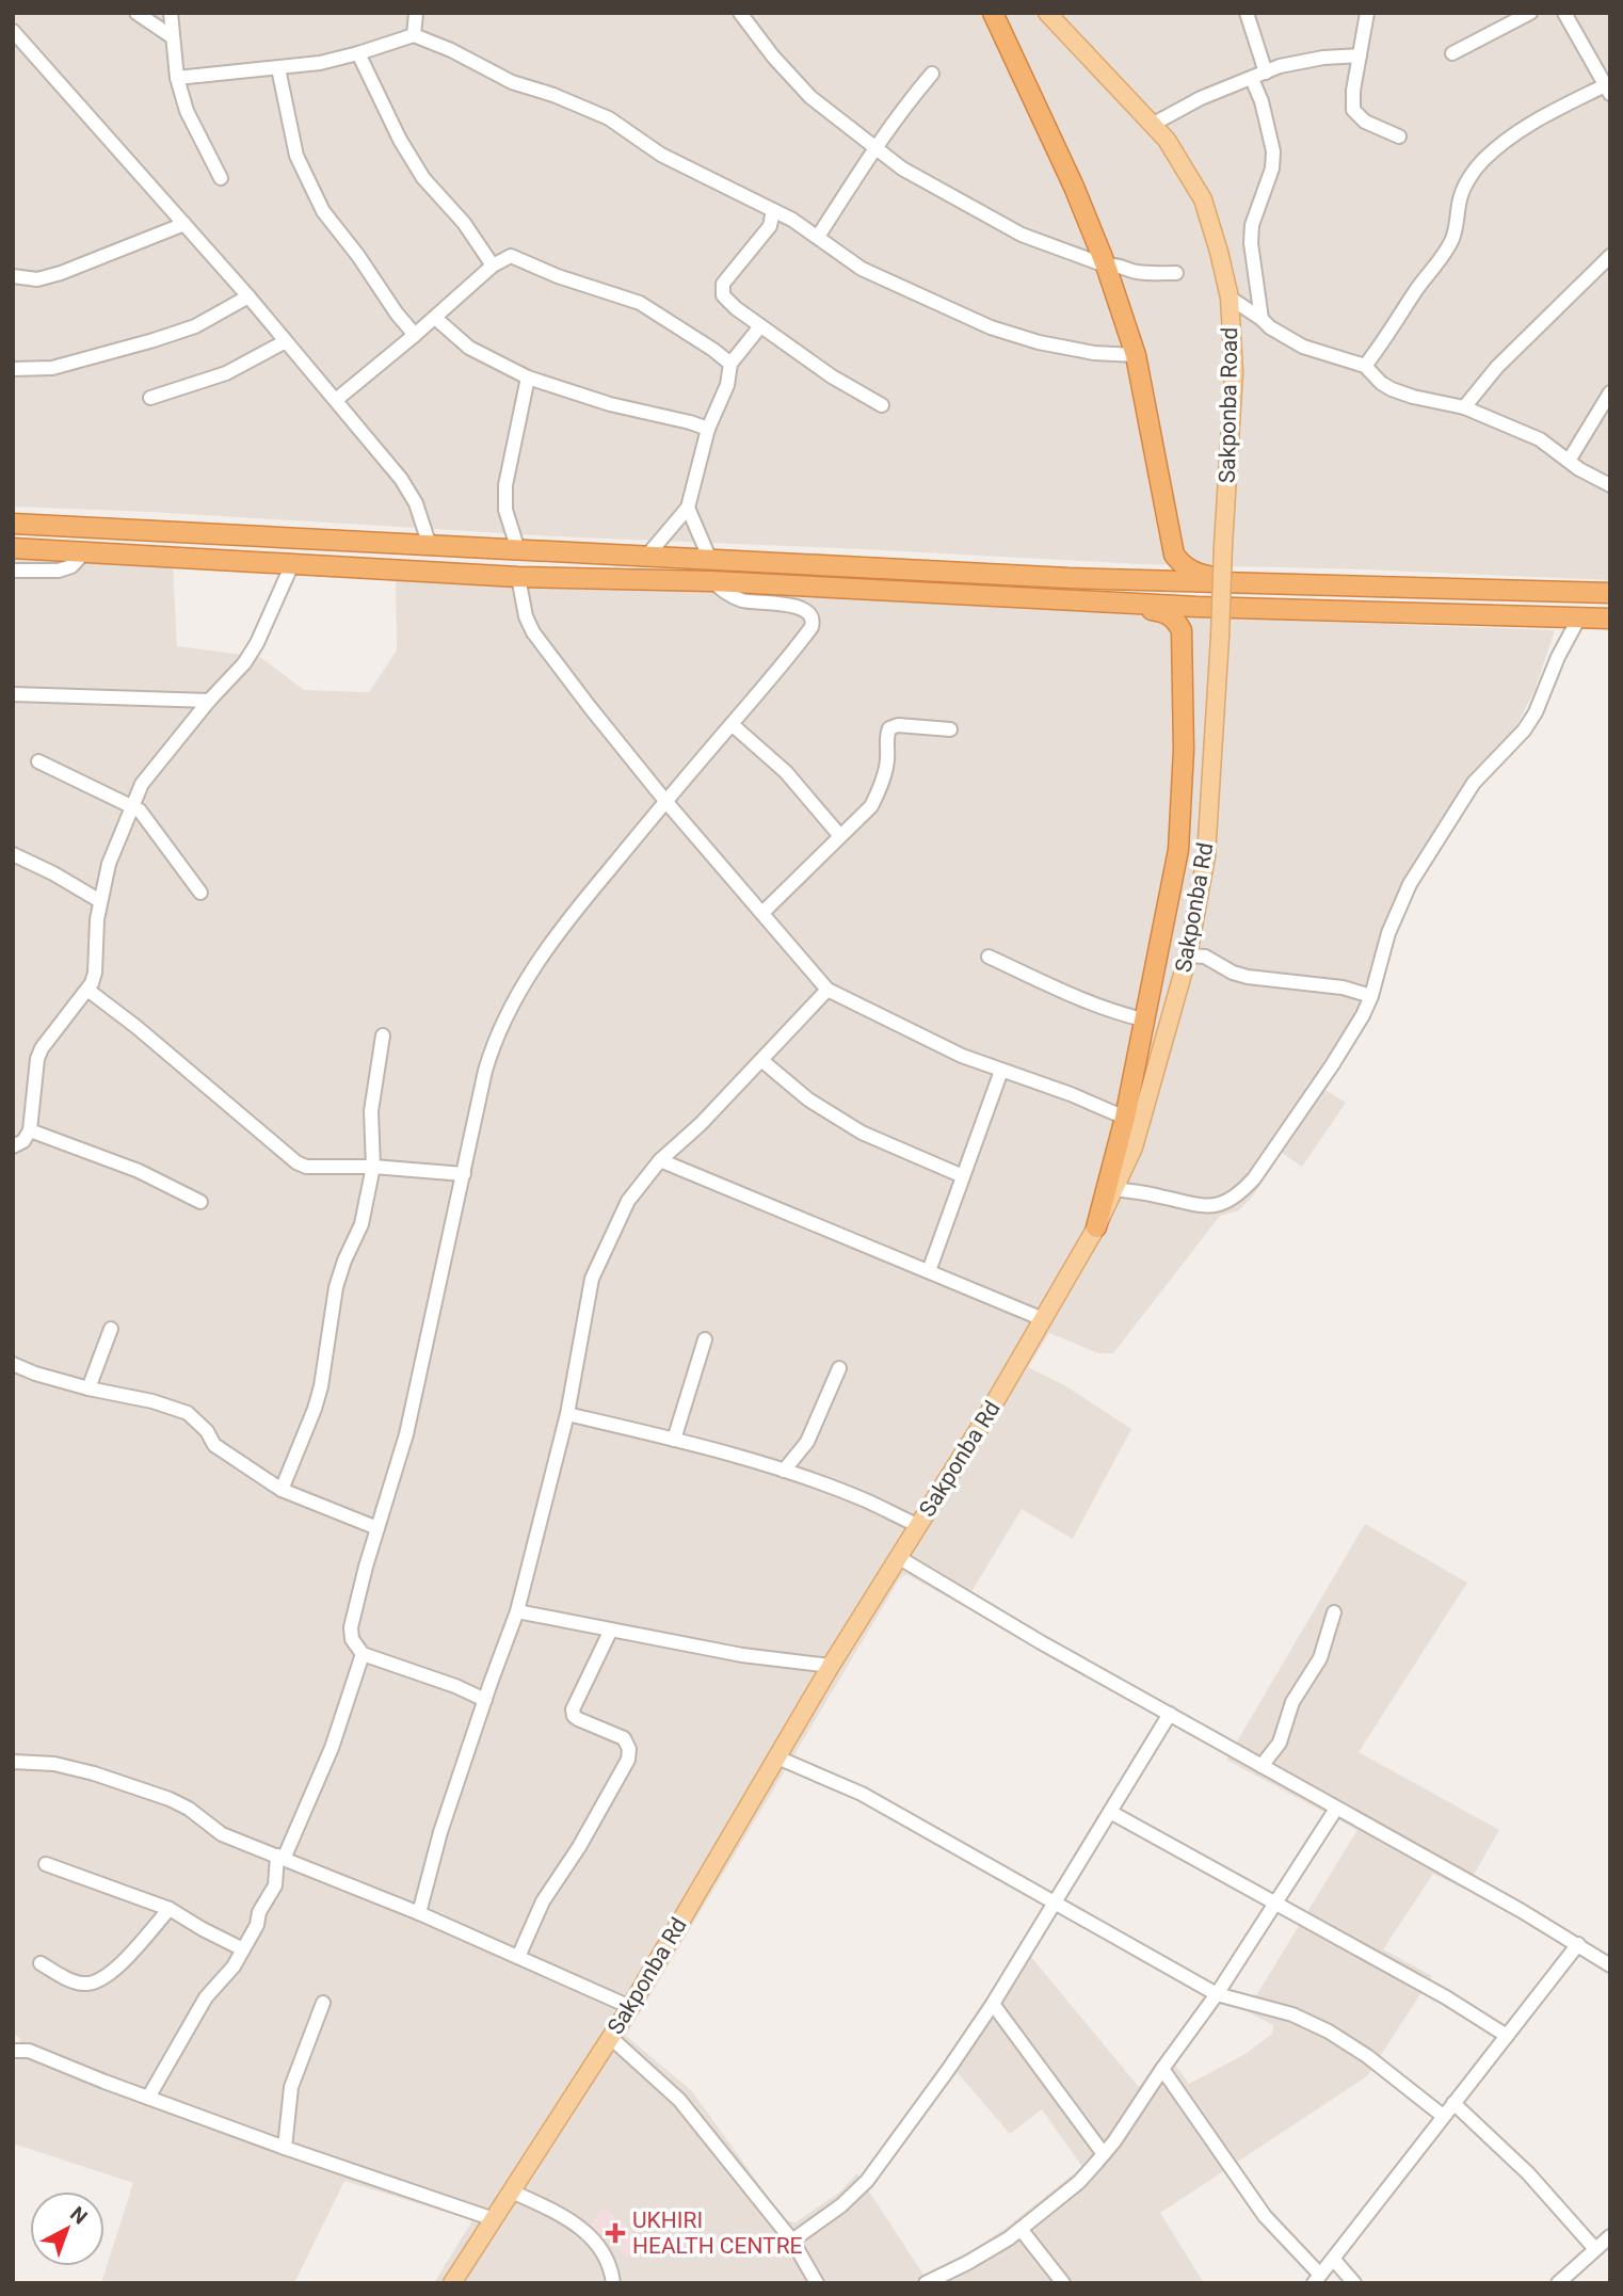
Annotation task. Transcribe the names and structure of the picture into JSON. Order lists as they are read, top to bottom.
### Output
{
  "streets": {
    "main road": ["Sakponba Road", "Sakponba Rd"]
  },
  "crossings": [
    ["Sakponba Road", "Sakponba Rd"]
  ],
  "places": {
    "health": ["UKHIRI HEALTH CENTRE"]
  },
  "north": "top right"
}
